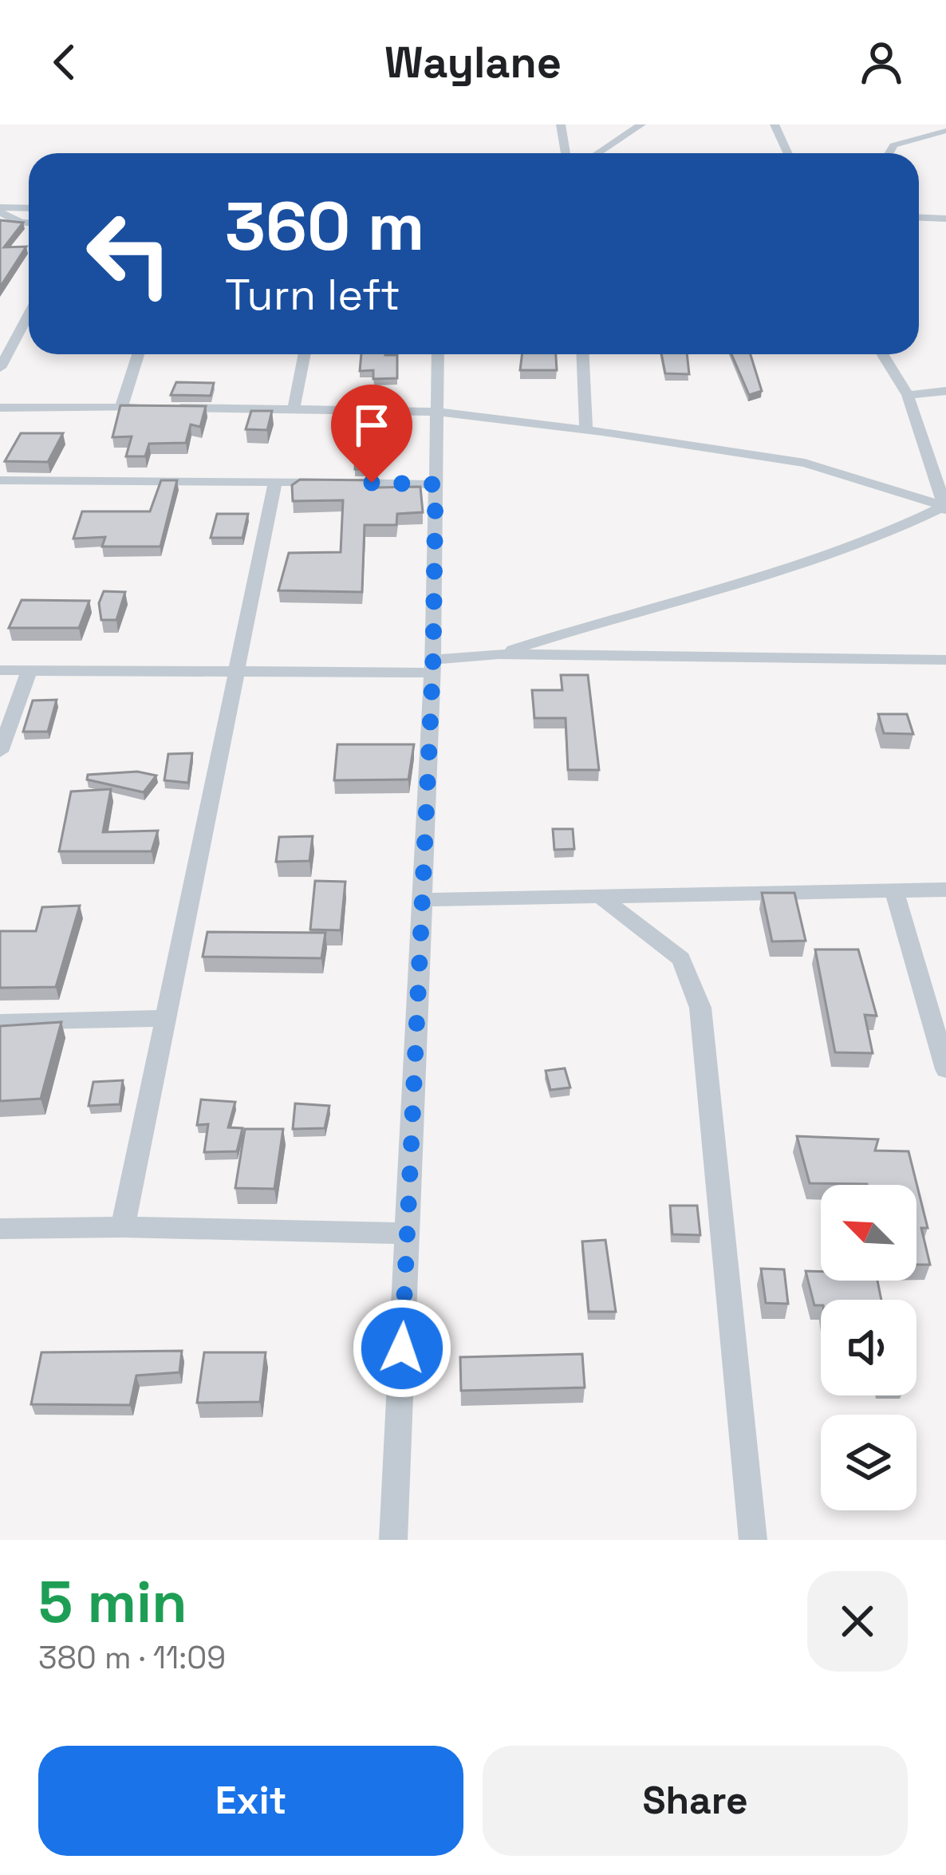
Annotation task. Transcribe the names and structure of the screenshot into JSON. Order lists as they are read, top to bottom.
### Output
{
  "north": "top left",
  "page": {
    "header": "Waylane",
    "turn": ["360 m", "Turn left"],
    "heading": ["5 min", "380 m · 11:09"],
    "buttons": ["Exit", "Share"]
  }
}
